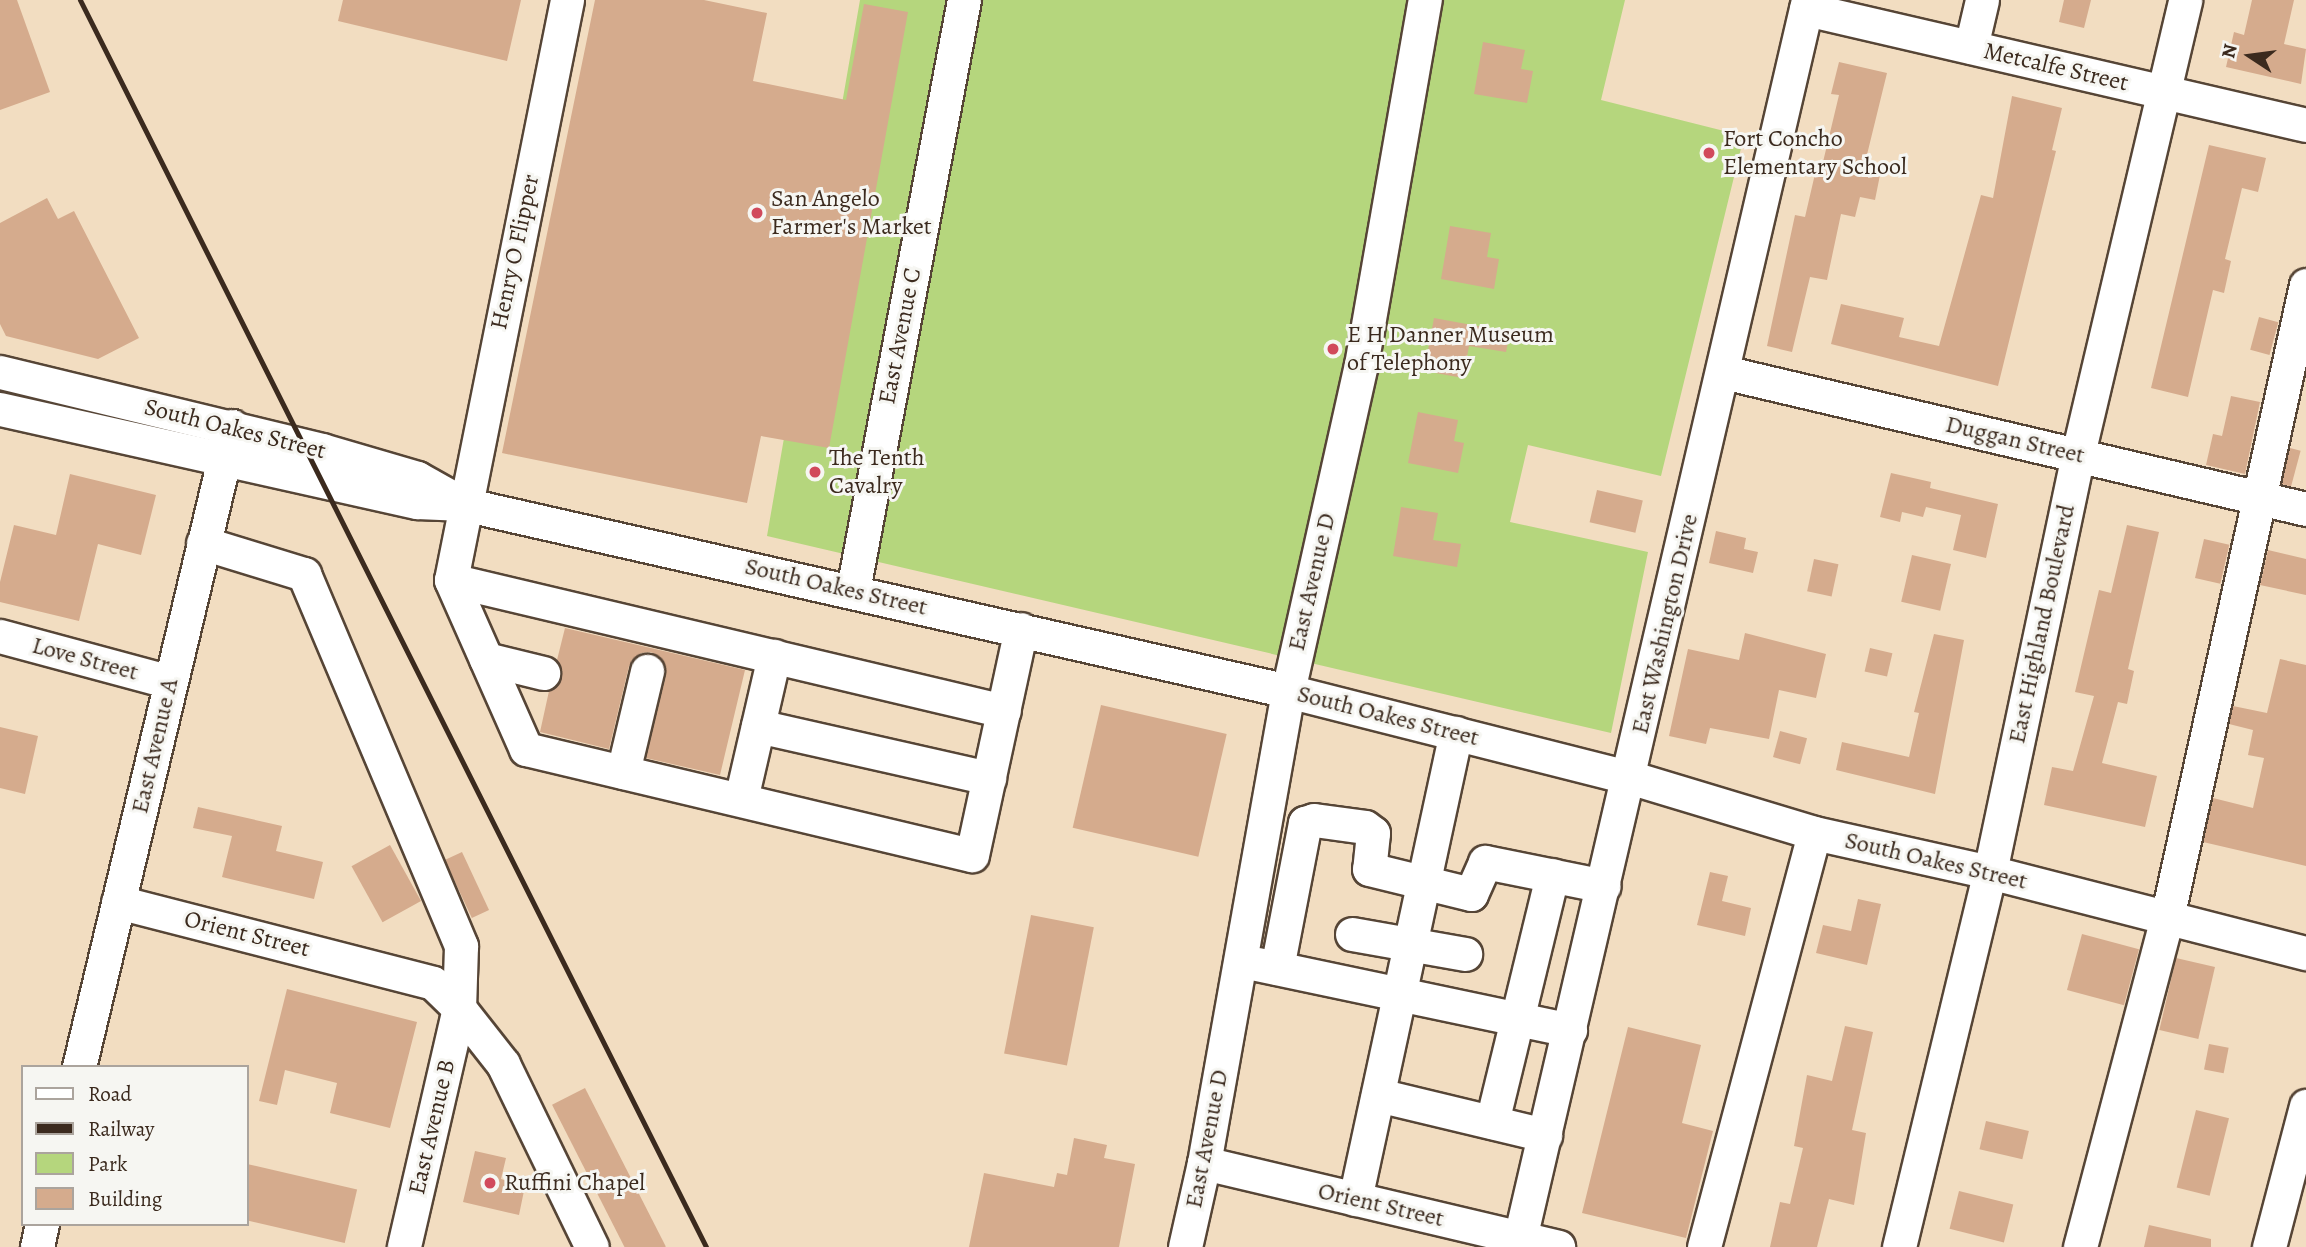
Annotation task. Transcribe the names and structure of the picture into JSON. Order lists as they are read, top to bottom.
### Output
{
  "streets": {
    "street": [
      "Metcalfe Street",
      "Henry O Flipper",
      "East Avenue C",
      "South Oakes Street",
      "Duggan Street",
      "East Avenue D",
      "East Washington Drive",
      "East Highland Boulevard",
      "Love Street",
      "East Avenue A",
      "Orient Street",
      "East Avenue B"
    ]
  },
  "crossings": [
    ["Metcalfe Street", "East Washington Drive"],
    ["Metcalfe Street", "East Highland Boulevard"],
    ["Henry O Flipper", "South Oakes Street"],
    ["East Avenue C", "South Oakes Street"],
    ["South Oakes Street", "East Avenue D"],
    ["South Oakes Street", "East Washington Drive"],
    ["South Oakes Street", "East Highland Boulevard"],
    ["South Oakes Street", "East Avenue A"],
    ["Duggan Street", "East Washington Drive"],
    ["Duggan Street", "East Highland Boulevard"],
    ["East Avenue D", "Orient Street"],
    ["East Washington Drive", "Orient Street"],
    ["Love Street", "East Avenue A"],
    ["East Avenue A", "Orient Street"],
    ["East Avenue A", "East Avenue B"],
    ["Orient Street", "East Avenue B"]
  ],
  "places": [
    "Fort Concho Elementary School",
    "San Angelo Farmer's Market",
    "E H Danner Museum of Telephony",
    "The Tenth Cavalry",
    "Ruffini Chapel"
  ],
  "legend": [
    "Road",
    "Railway",
    "Park",
    "Building"
  ],
  "north": "left"
}
